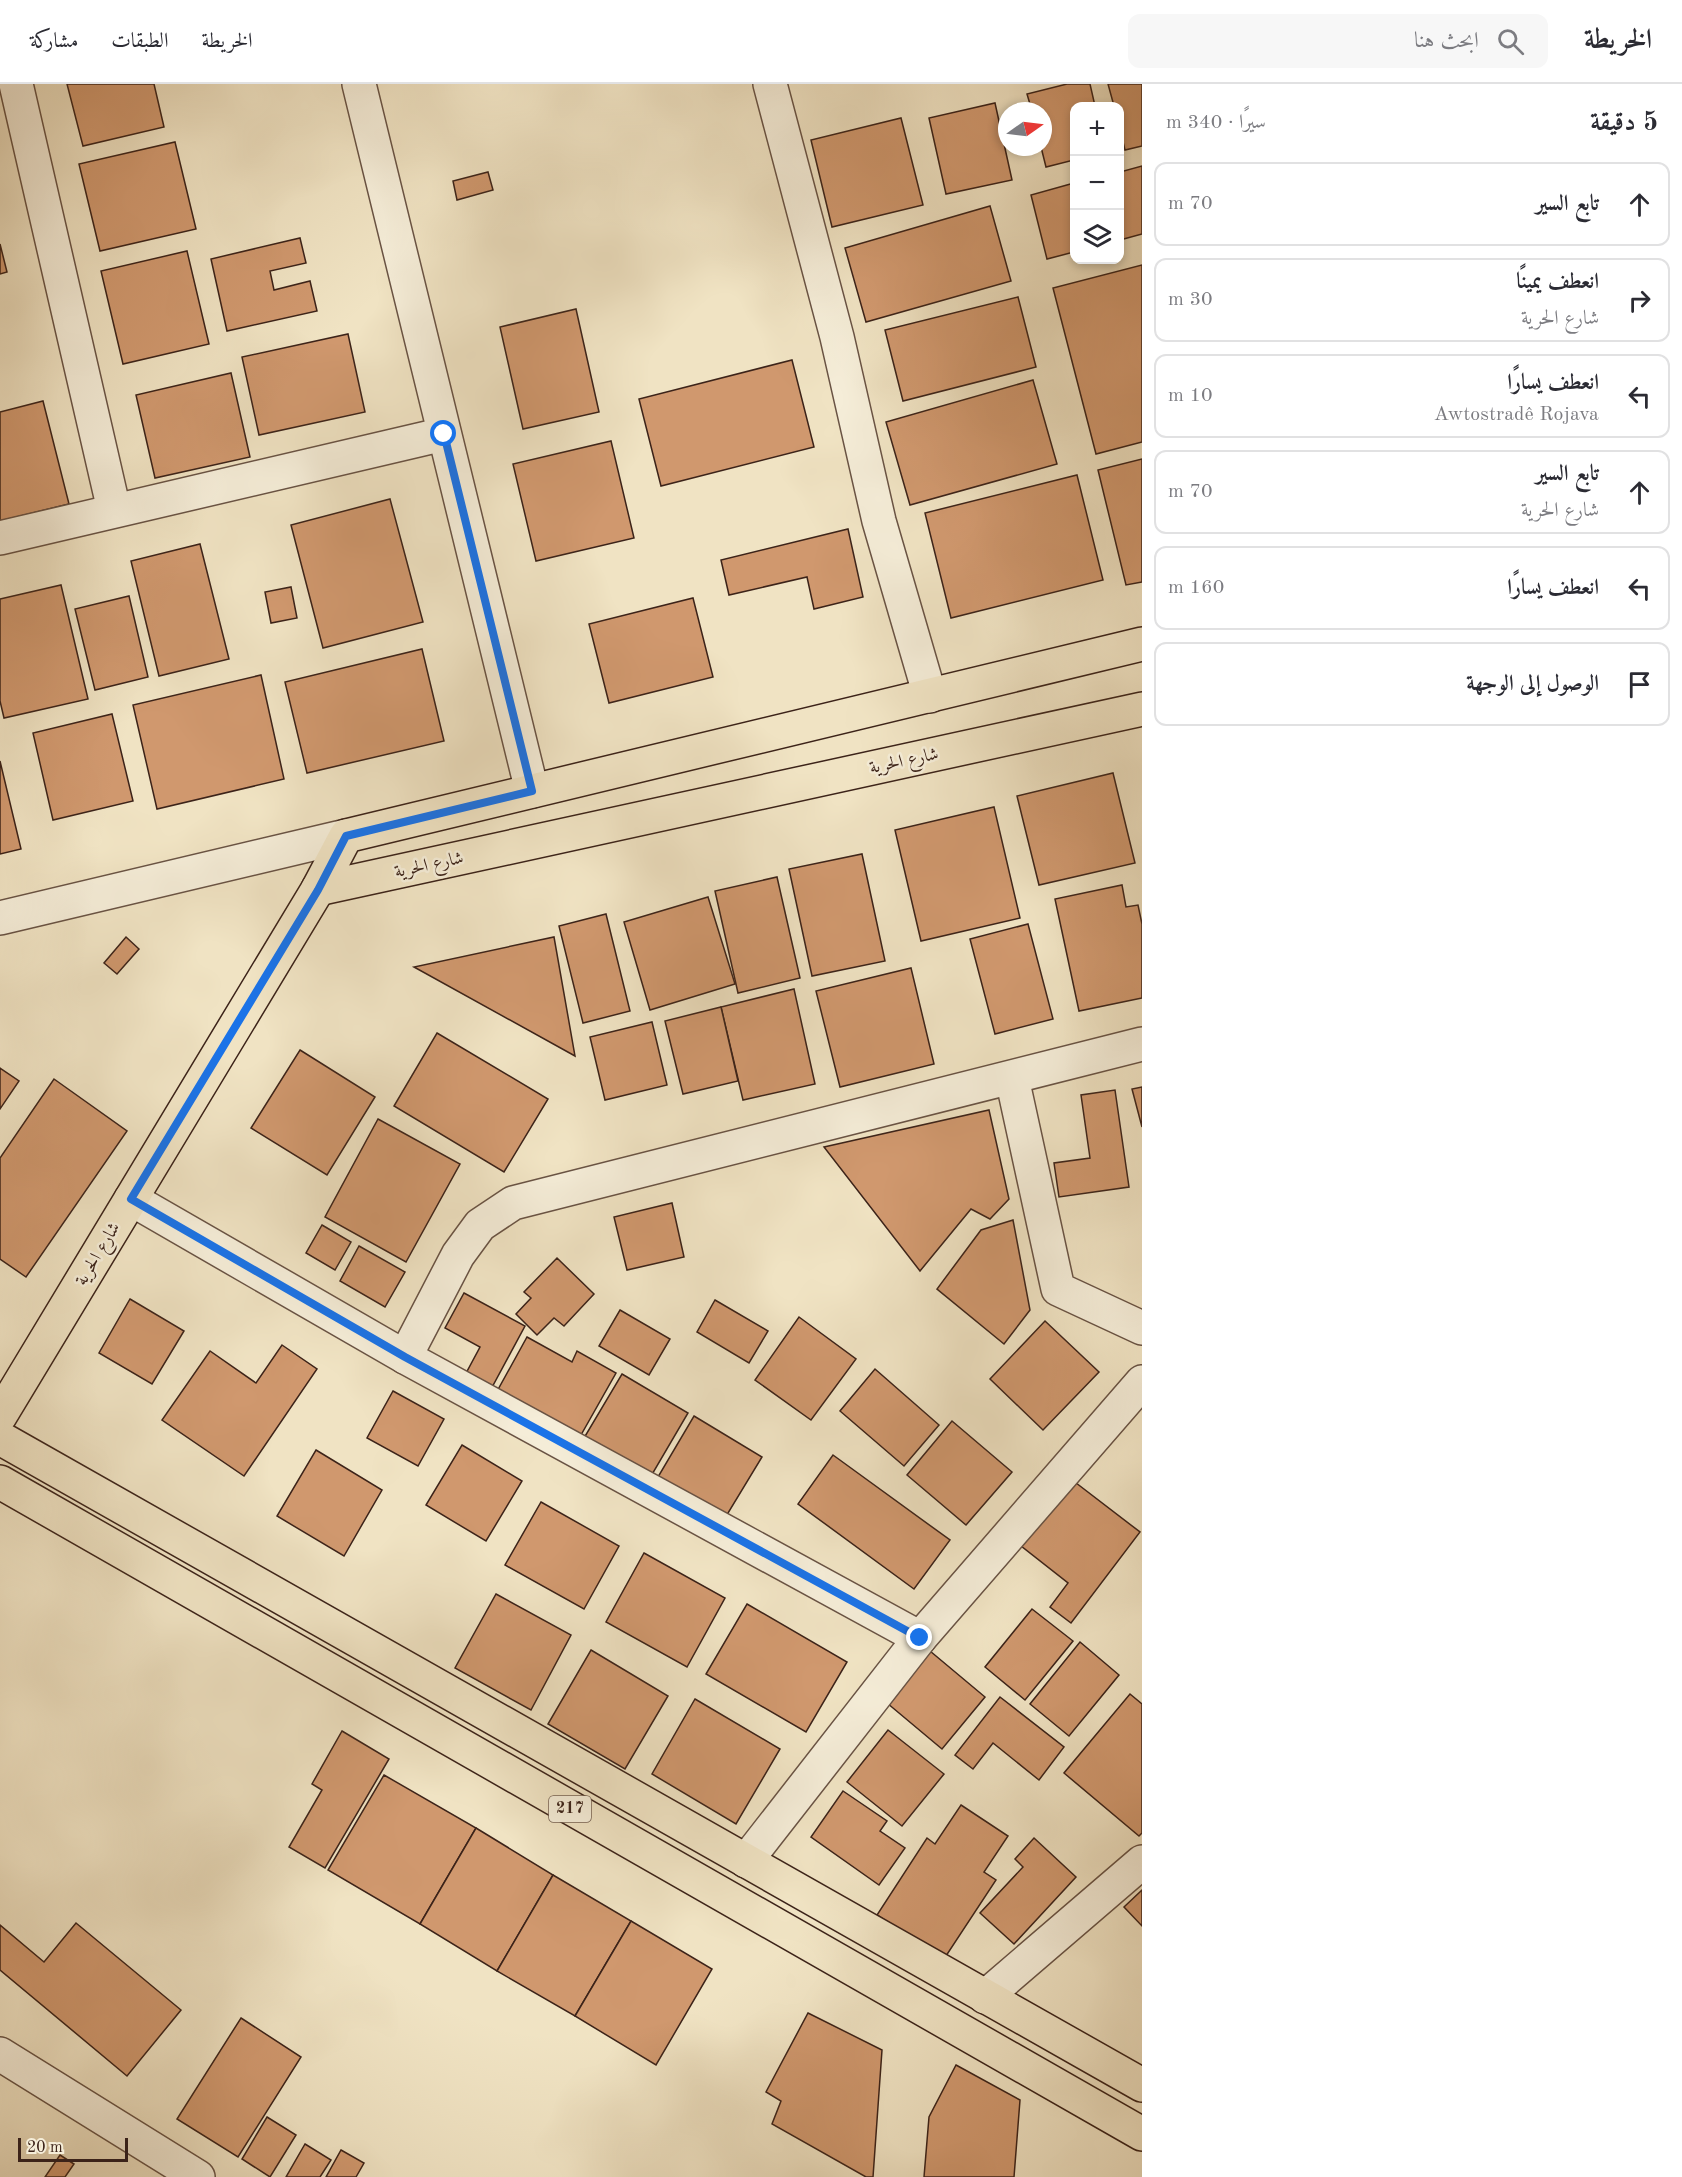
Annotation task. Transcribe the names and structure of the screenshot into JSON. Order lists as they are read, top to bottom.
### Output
{
  "streets": {
    "main road": ["شارع الحرية", "217"]
  },
  "scale_bar": "20 m",
  "north": "right",
  "page": {
    "header": "الخريطة",
    "search": "ابحث هنا",
    "nav": ["الخريطة", "الطبقات", "مشاركة"],
    "heading": ["5 دقيقة", "سيرًا · 340 m"],
    "map_buttons": ["+", "−"],
    "list": [
      ["تابع السير", "70 m"],
      ["انعطف يمينًا", "شارع الحرية", "30 m"],
      ["انعطف يسارًا", "Awtostradê Rojava", "10 m"],
      ["تابع السير", "شارع الحرية", "70 m"],
      ["انعطف يسارًا", "160 m"],
      "الوصول إلى الوجهة"
    ],
    "scale": "20 m"
  }
}
